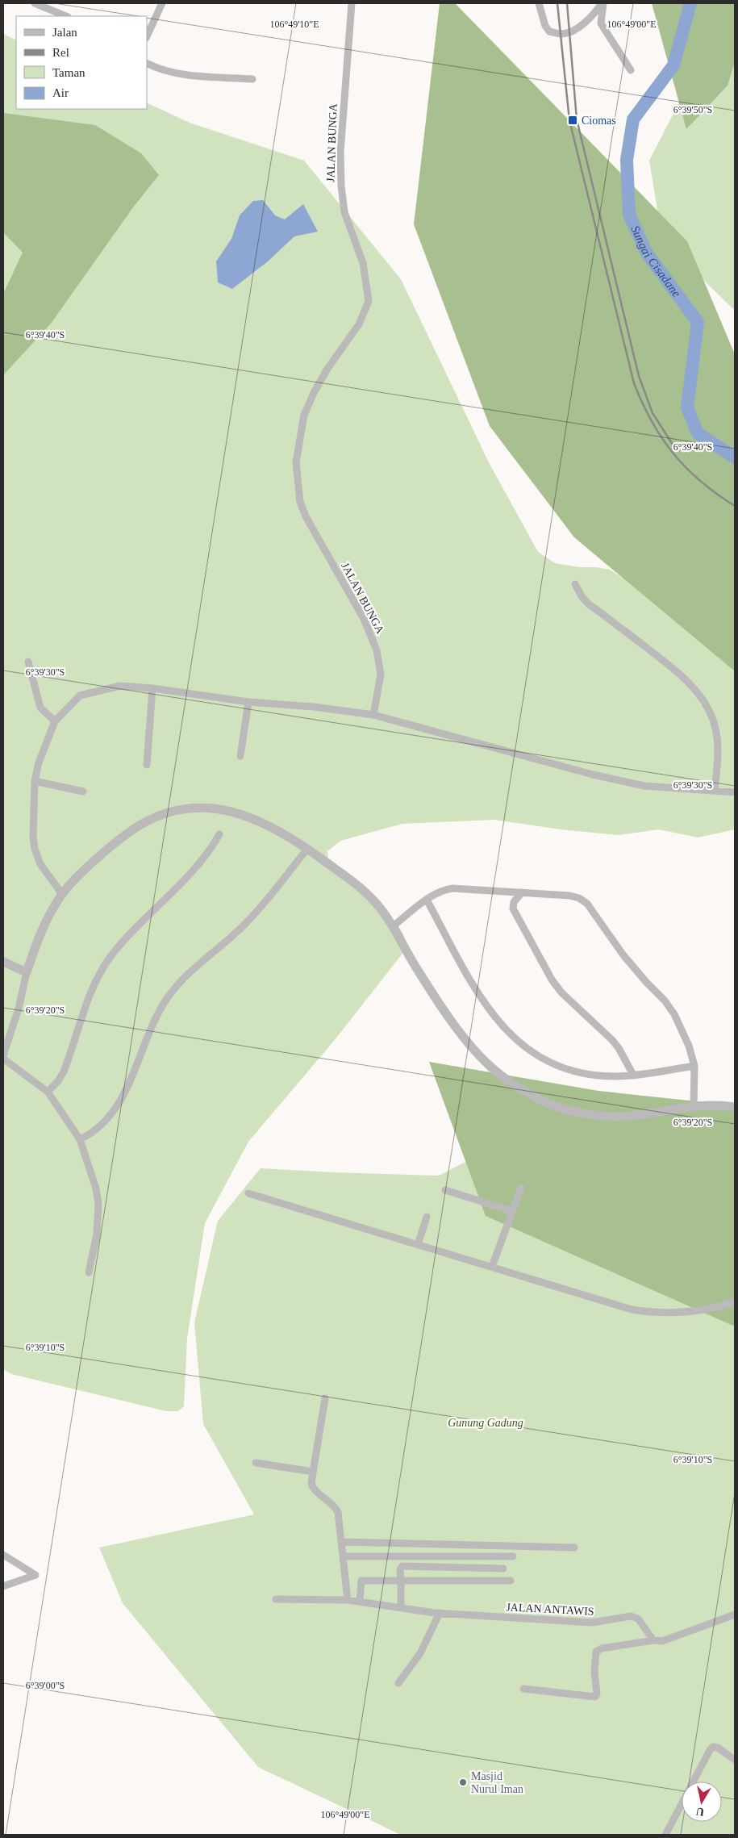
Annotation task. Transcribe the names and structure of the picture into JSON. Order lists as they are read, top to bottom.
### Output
{
  "streets": {
    "street": ["JALAN BUNGA", "JALAN ANTAWIS"]
  },
  "water": ["Sungai Cisadane"],
  "parks": ["Gunung Gadung"],
  "places": {
    "transit": ["Ciomas"],
    "other": ["Masjid Nurul Iman"]
  },
  "legend": [
    "Jalan",
    "Rel",
    "Taman",
    "Air"
  ],
  "north": "bottom",
  "coordinates": [
    "106°49'00\"E",
    "106°49'10\"E",
    "6°39'50\"S",
    "6°39'40\"S",
    "6°39'30\"S",
    "6°39'20\"S",
    "6°39'10\"S",
    "6°39'00\"S"
  ]
}
